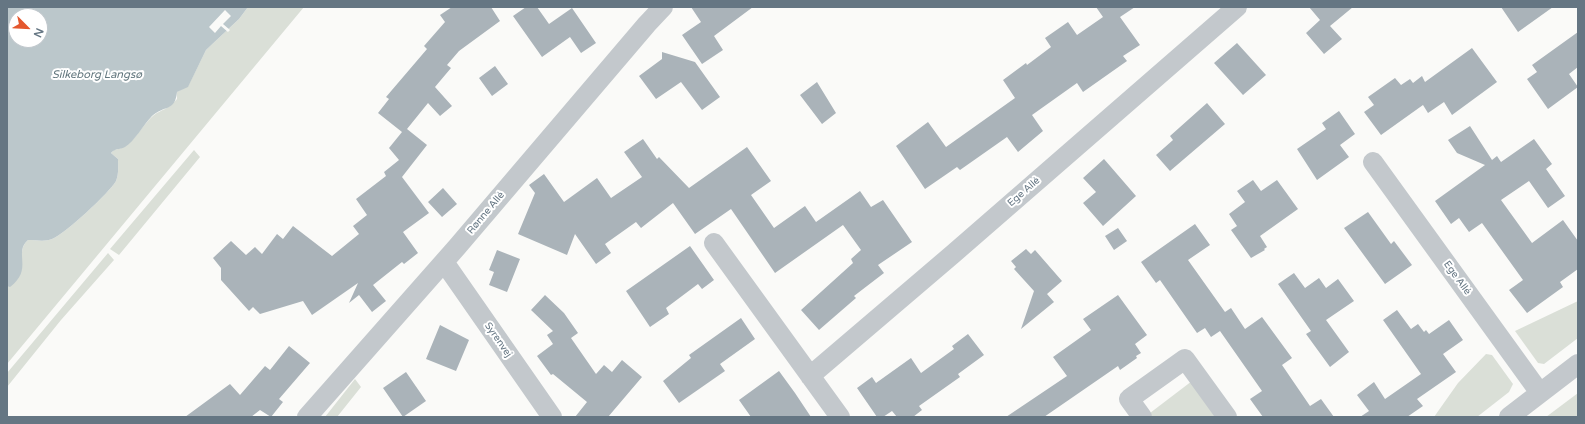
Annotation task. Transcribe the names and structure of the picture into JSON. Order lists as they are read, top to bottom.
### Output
{
  "streets": {
    "street": ["Ege Allé", "Rønne Allé", "Syrenvej"]
  },
  "crossings": [
    ["Rønne Allé", "Syrenvej"]
  ],
  "water": ["Silkeborg Langsø"],
  "north": "bottom right"
}
